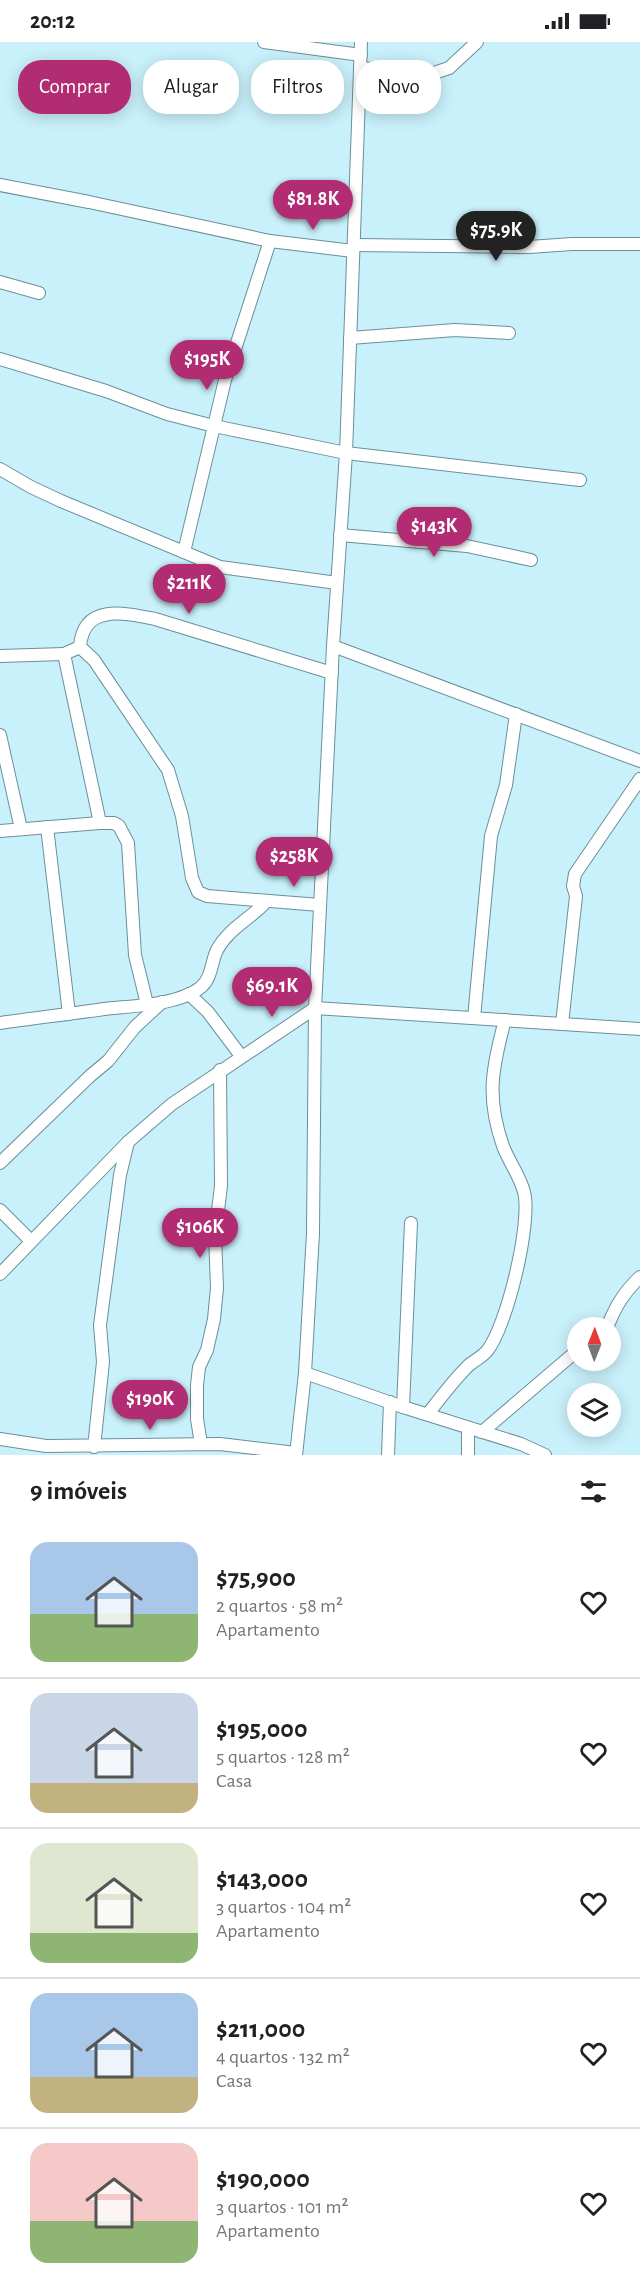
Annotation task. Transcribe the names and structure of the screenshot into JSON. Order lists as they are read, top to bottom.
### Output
{
  "north": "top",
  "page": {
    "status": "20:12",
    "chip": [
      "Comprar",
      "Alugar",
      "Filtros",
      "Novo"
    ],
    "price": [
      "$81.8K",
      "$75.9K",
      "$195K",
      "$143K",
      "$211K",
      "$258K",
      "$69.1K",
      "$106K",
      "$190K"
    ],
    "heading": "9 imóveis",
    "list": [
      {
        "name": "$75,900",
        "note": "2 quartos · 58 m² · Apartamento"
      },
      {
        "name": "$195,000",
        "note": "5 quartos · 128 m² · Casa"
      },
      {
        "name": "$143,000",
        "note": "3 quartos · 104 m² · Apartamento"
      },
      {
        "name": "$211,000",
        "note": "4 quartos · 132 m² · Casa"
      },
      {
        "name": "$190,000",
        "note": "3 quartos · 101 m² · Apartamento"
      }
    ]
  }
}
